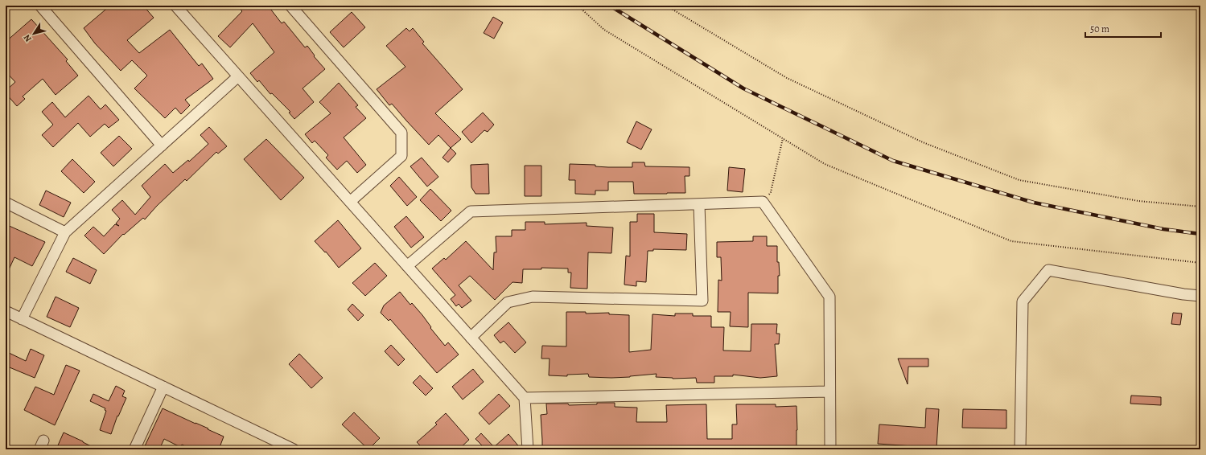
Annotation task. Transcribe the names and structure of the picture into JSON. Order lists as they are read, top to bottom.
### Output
{
  "scale_bar": "50 m",
  "north": "bottom left"
}
